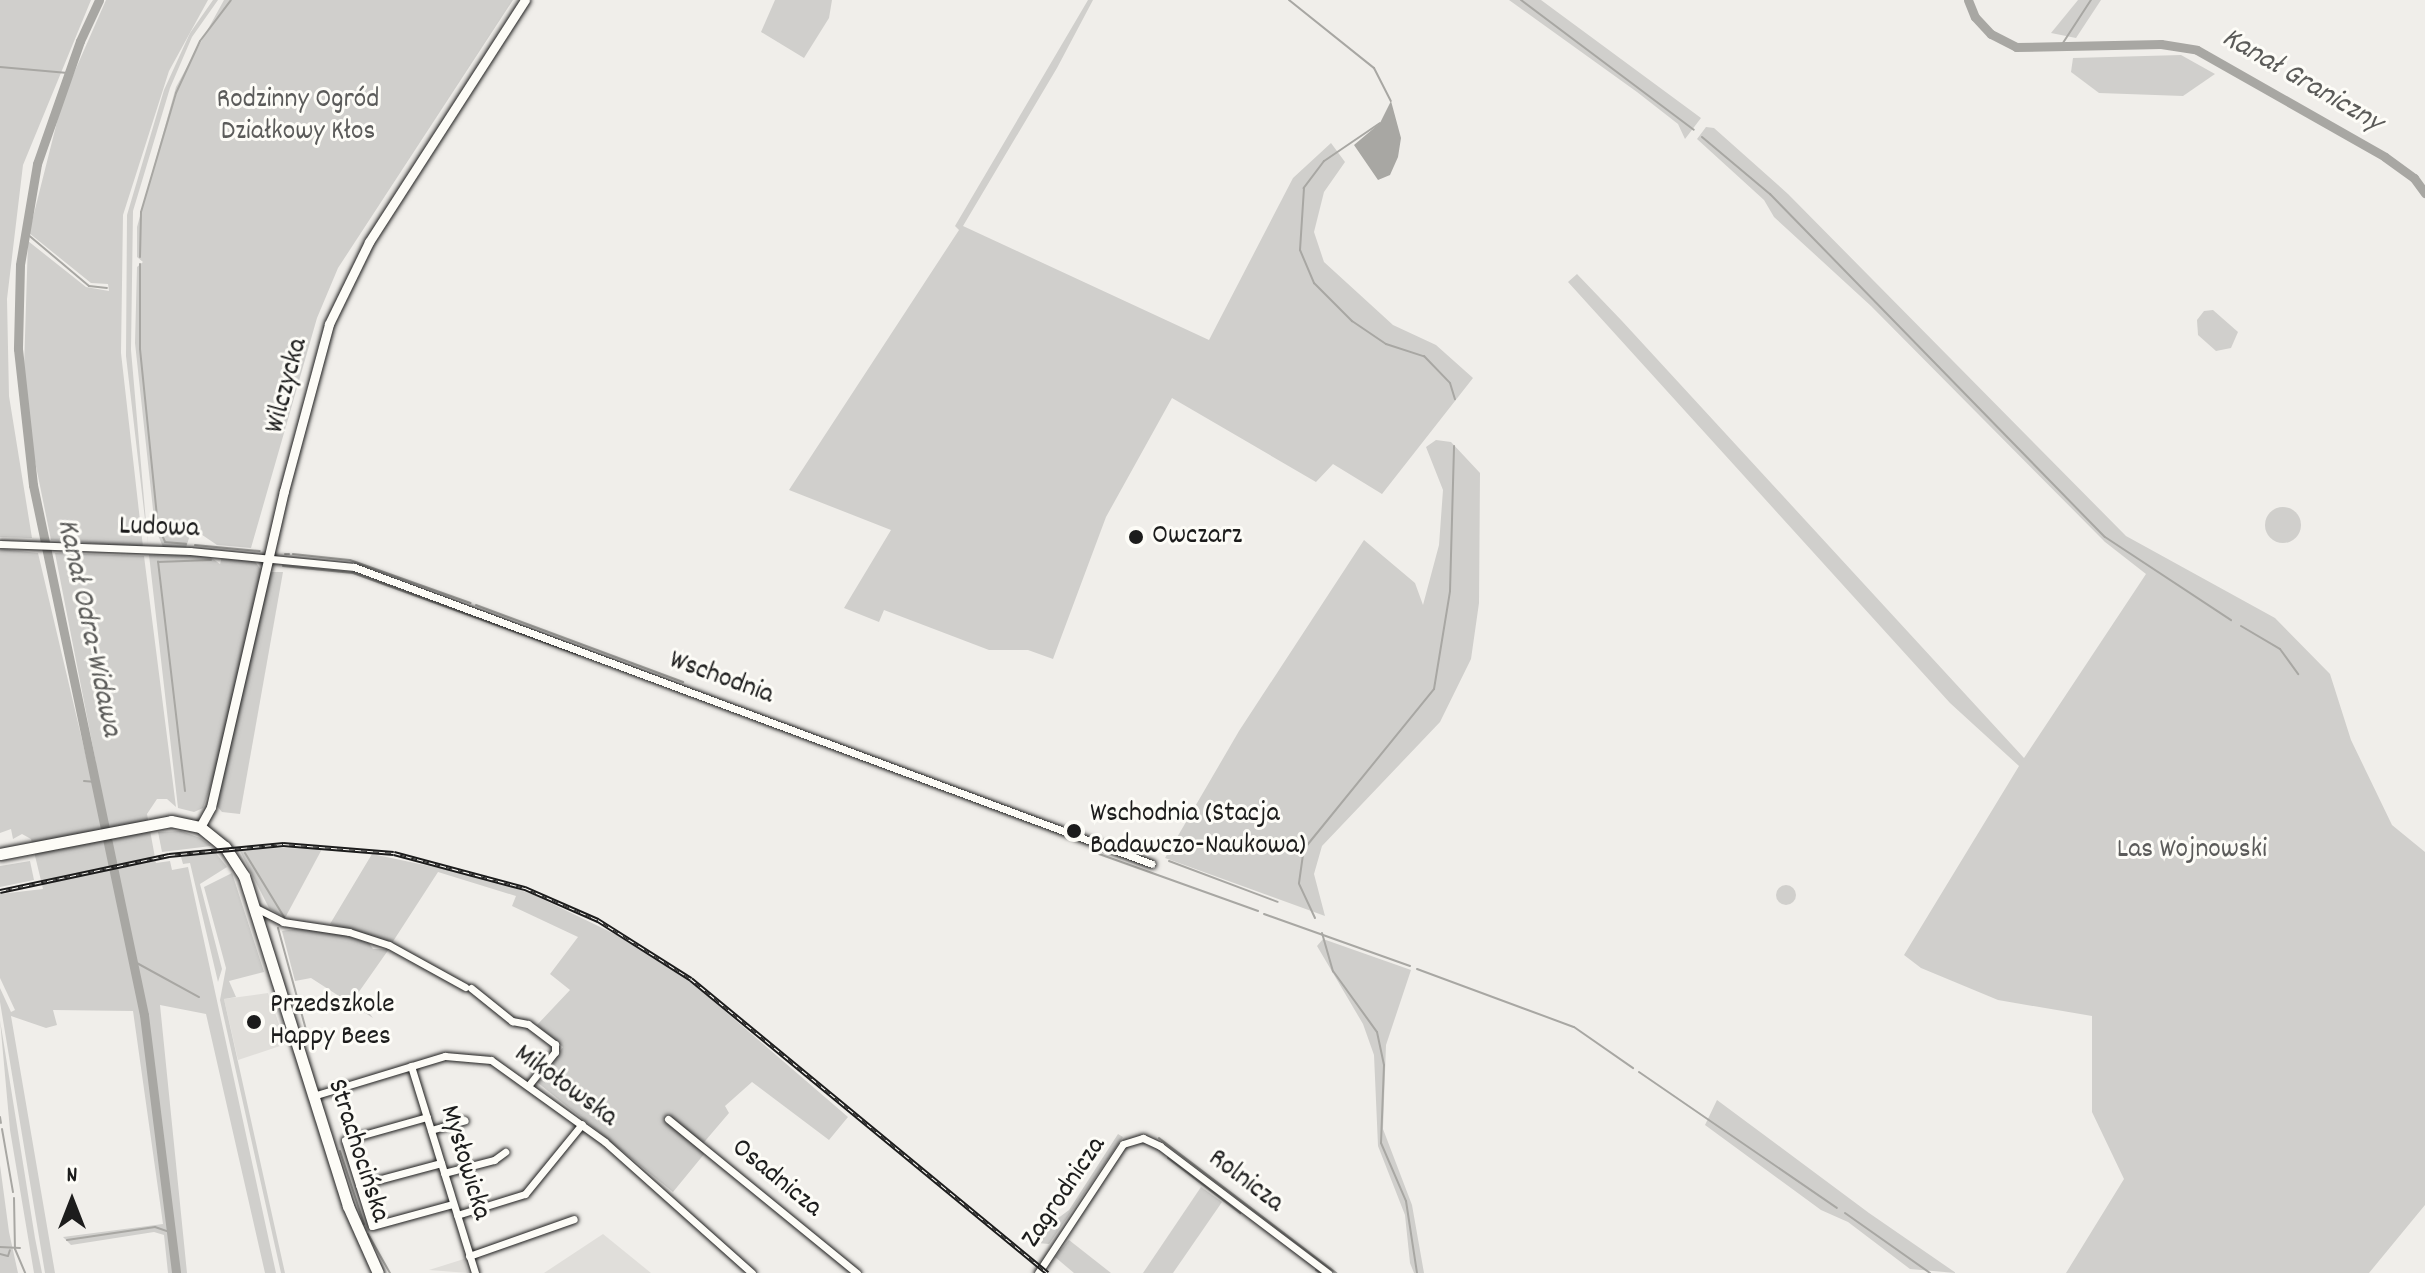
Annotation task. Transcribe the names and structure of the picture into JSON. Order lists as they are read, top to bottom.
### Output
{
  "streets": {
    "main road": ["Strachocińska"],
    "street": [
      "Wilczycka",
      "Ludowa",
      "Wschodnia",
      "Mikołowska",
      "Mysłowicka",
      "Osadnicza",
      "Rolnicza",
      "Zagrodnicza"
    ]
  },
  "crossings": [
    ["Wilczycka", "Ludowa"],
    ["Wilczycka", "Wschodnia"],
    ["Wilczycka", "Strachocińska"],
    ["Ludowa", "Wschodnia"],
    ["Mikołowska", "Strachocińska"],
    ["Mikołowska", "Mysłowicka"],
    ["Rolnicza", "Zagrodnicza"]
  ],
  "water": ["Kanał Graniczny", "Kanał Odra-Widawa"],
  "parks": ["Rodzinny Ogród Działkowy Kłos", "Las Wojnowski"],
  "places": ["Owczarz", "Wschodnia (Stacja Badawczo-Naukowa)", "Przedszkole Happy Bees"],
  "north": "top"
}
